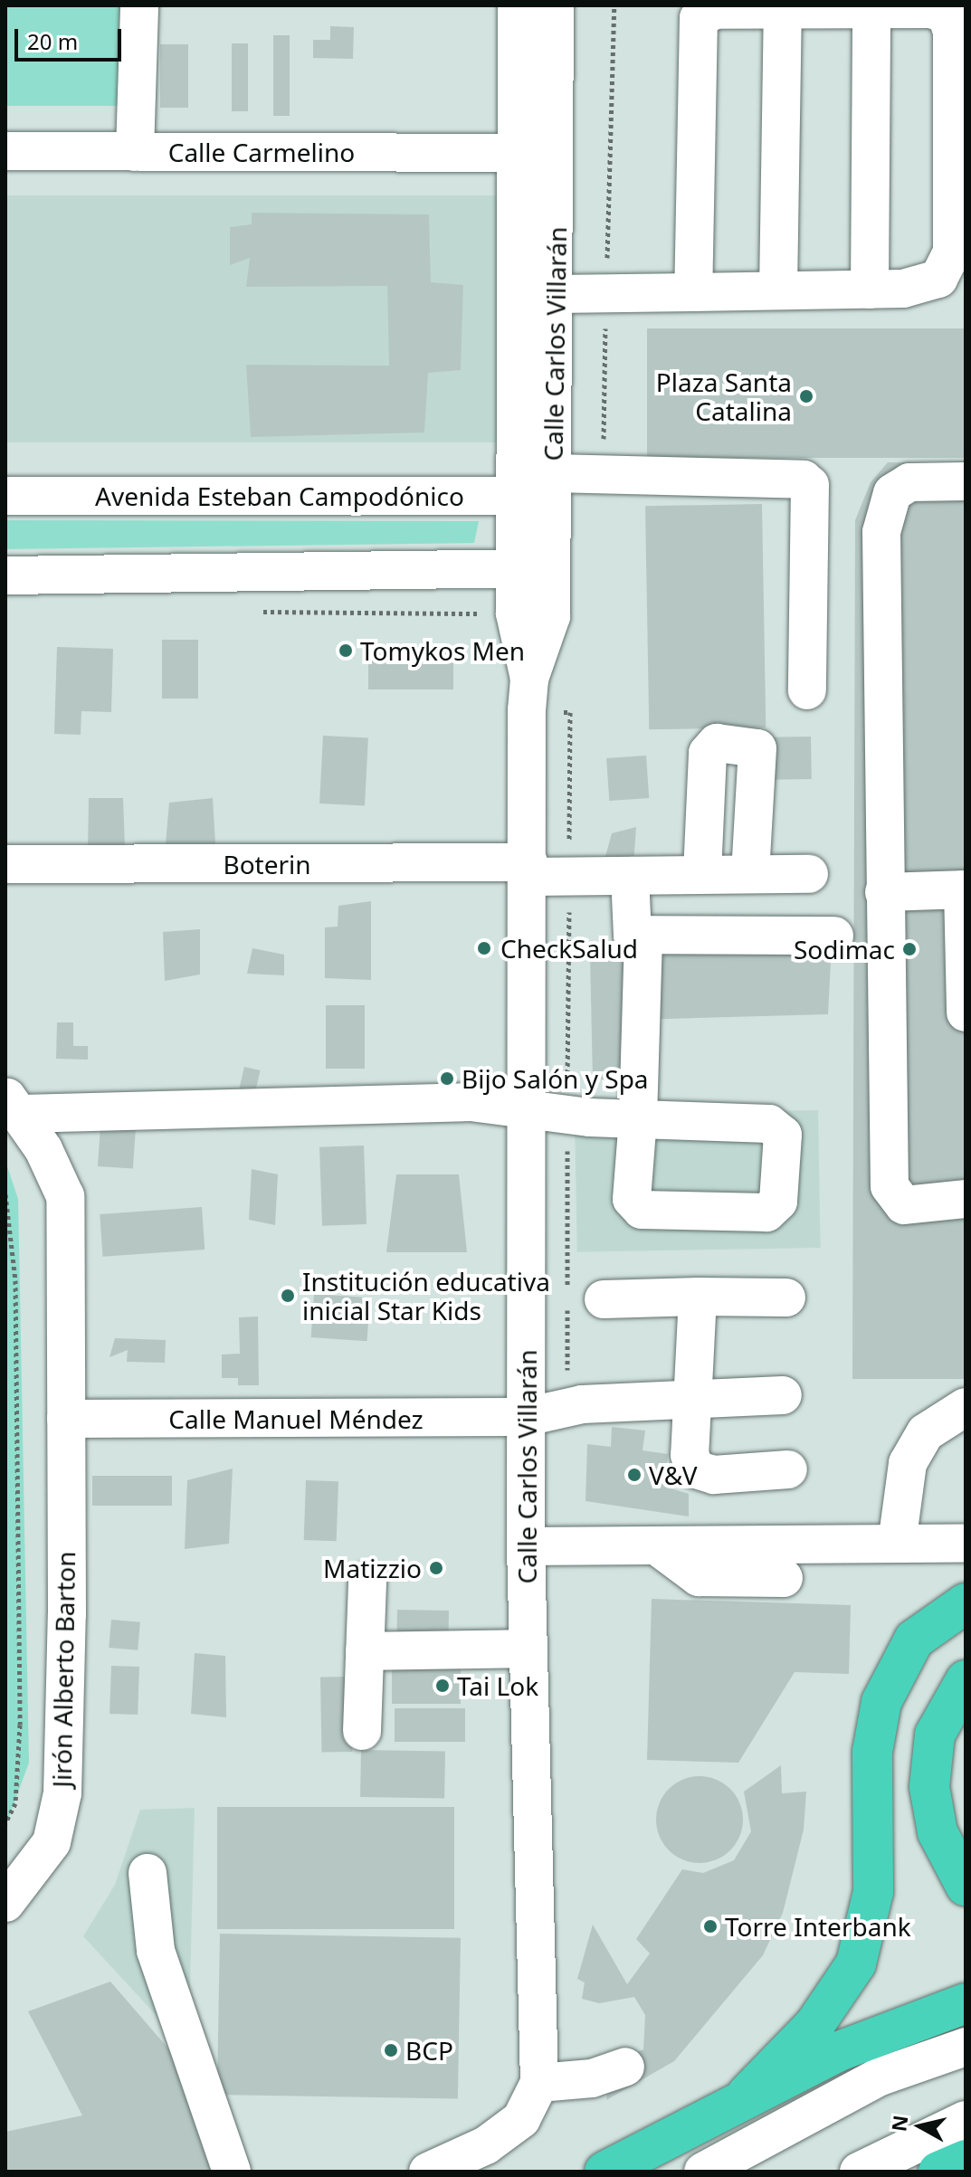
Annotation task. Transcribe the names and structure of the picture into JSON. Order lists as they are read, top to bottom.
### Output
{
  "streets": {
    "street": [
      "Calle Carmelino",
      "Calle Carlos Villarán",
      "Avenida Esteban Campodónico",
      "Boterin",
      "Calle Manuel Méndez",
      "Jirón Alberto Barton"
    ]
  },
  "crossings": [
    ["Calle Carmelino", "Calle Carlos Villarán"],
    ["Calle Carlos Villarán", "Avenida Esteban Campodónico"],
    ["Calle Carlos Villarán", "Boterin"],
    ["Calle Carlos Villarán", "Calle Manuel Méndez"],
    ["Calle Manuel Méndez", "Jirón Alberto Barton"]
  ],
  "places": [
    "Plaza Santa Catalina",
    "Tomykos Men",
    "CheckSalud",
    "Sodimac",
    "Bijo Salón y Spa",
    "Institución educativa inicial Star Kids",
    "V&V",
    "Matizzio",
    "Tai Lok",
    "Torre Interbank",
    "BCP"
  ],
  "scale_bar": "20 m",
  "north": "left"
}
